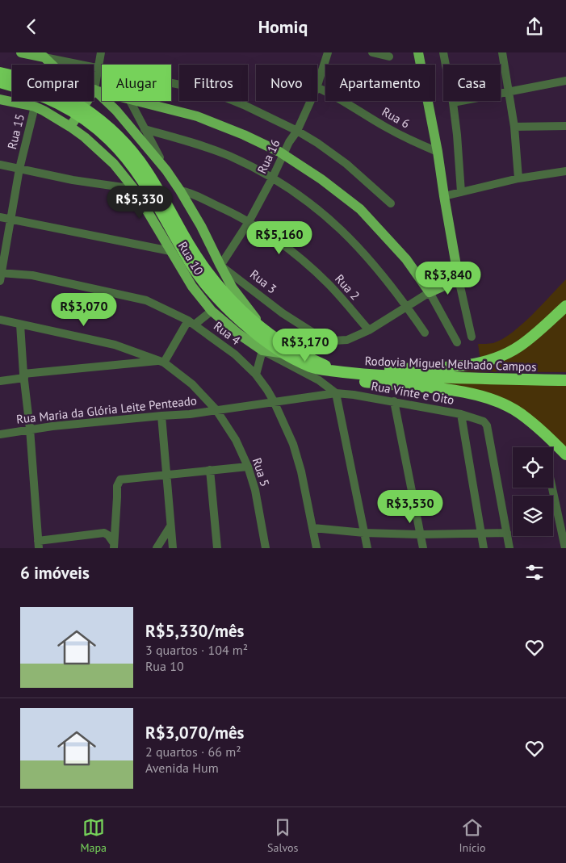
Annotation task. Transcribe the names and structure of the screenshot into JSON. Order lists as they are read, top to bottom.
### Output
{
  "streets": {
    "highway": ["Rodovia Miguel Melhado Campos"],
    "main road": ["Rua 10", "Rua 3"],
    "street": [
      "Rua 6",
      "Rua 15",
      "Rua 16",
      "Rua 2",
      "Rua 4",
      "Rua Vinte e Oito",
      "Rua Maria da Glória Leite Penteado",
      "Rua 5"
    ]
  },
  "crossings": [
    ["Rua 15", "Rua 10"],
    ["Rua 15", "Rua 4"],
    ["Rua 16", "Rua 3"],
    ["Rua 16", "Rua 2"],
    ["Rua 10", "Rua Vinte e Oito"],
    ["Rua 10", "Rua Maria da Glória Leite Penteado"],
    ["Rua 3", "Rua 2"],
    ["Rua 4", "Rua Maria da Glória Leite Penteado"],
    ["Rua Vinte e Oito", "Rua Maria da Glória Leite Penteado"],
    ["Rua Maria da Glória Leite Penteado", "Rua 5"]
  ],
  "page": {
    "header": "Homiq",
    "chip": [
      "Comprar",
      "Alugar",
      "Filtros",
      "Novo",
      "Apartamento",
      "Casa"
    ],
    "price": [
      "R$5,330",
      "R$5,160",
      "R$3,840",
      "R$3,070",
      "R$3,170",
      "R$3,530"
    ],
    "heading": "6 imóveis",
    "list": [
      {
        "name": "R$5,330/mês",
        "note": "3 quartos · 104 m² · Rua 10"
      },
      {
        "name": "R$3,070/mês",
        "note": "2 quartos · 66 m² · Avenida Hum"
      }
    ],
    "tabs": ["Mapa", "Salvos", "Início"]
  }
}
